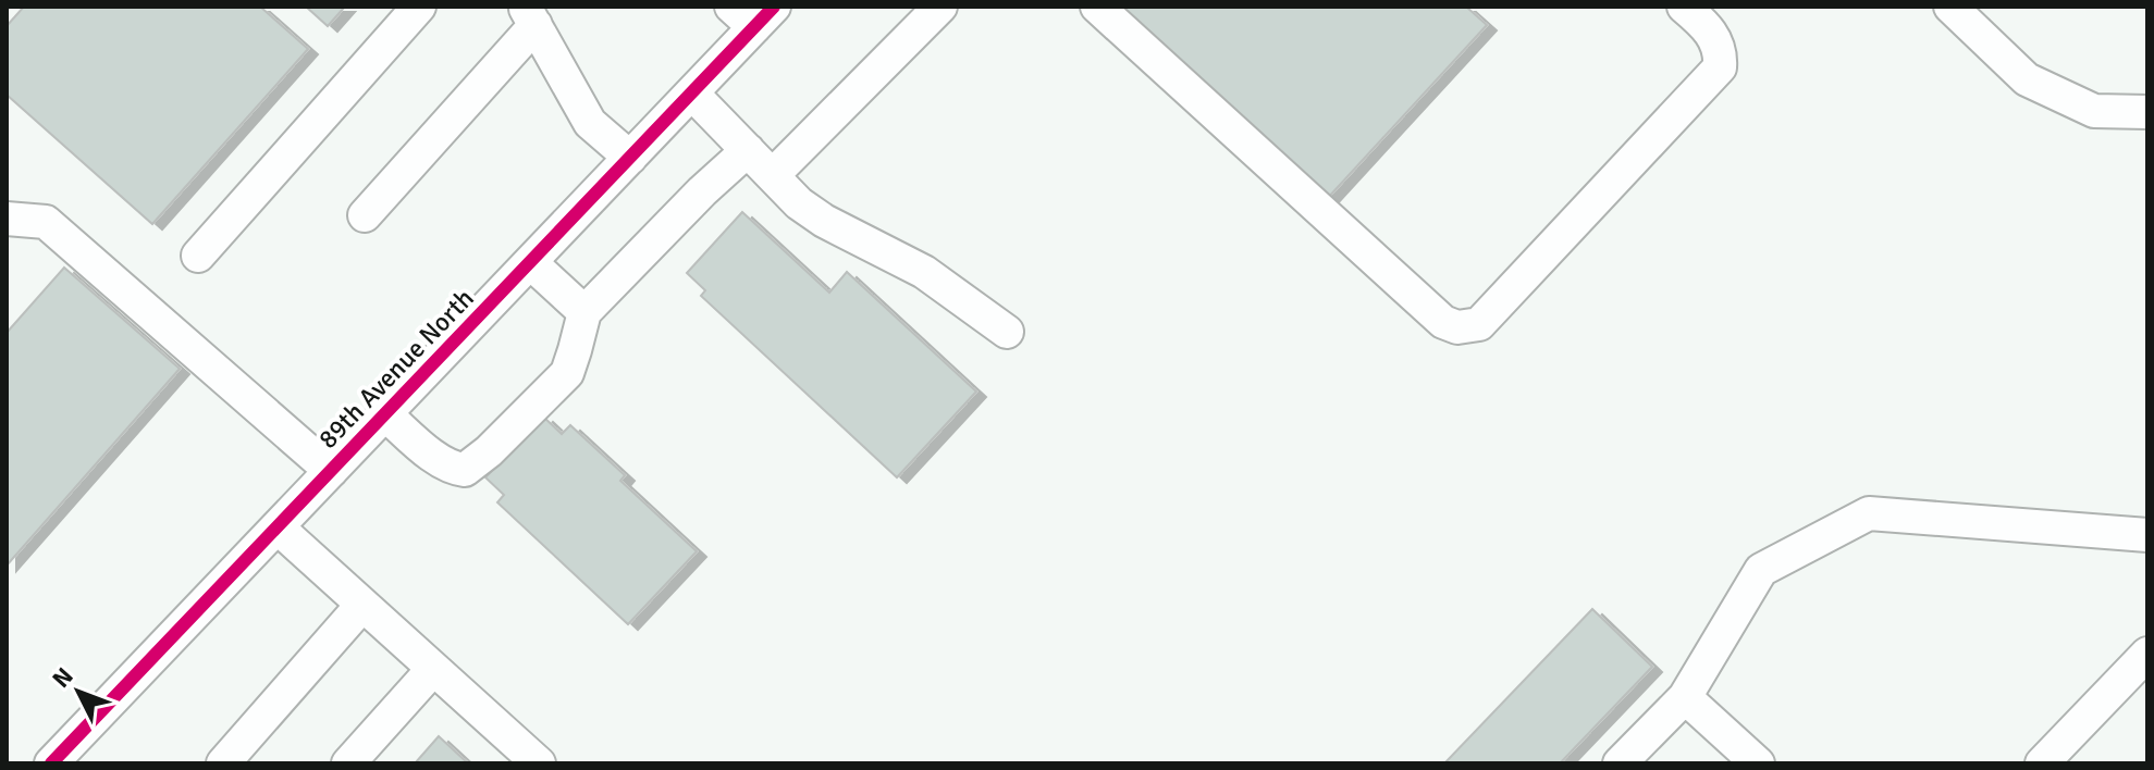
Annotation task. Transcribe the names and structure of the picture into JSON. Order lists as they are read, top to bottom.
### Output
{
  "streets": {
    "street": ["89th Avenue North"]
  },
  "north": "top left"
}
